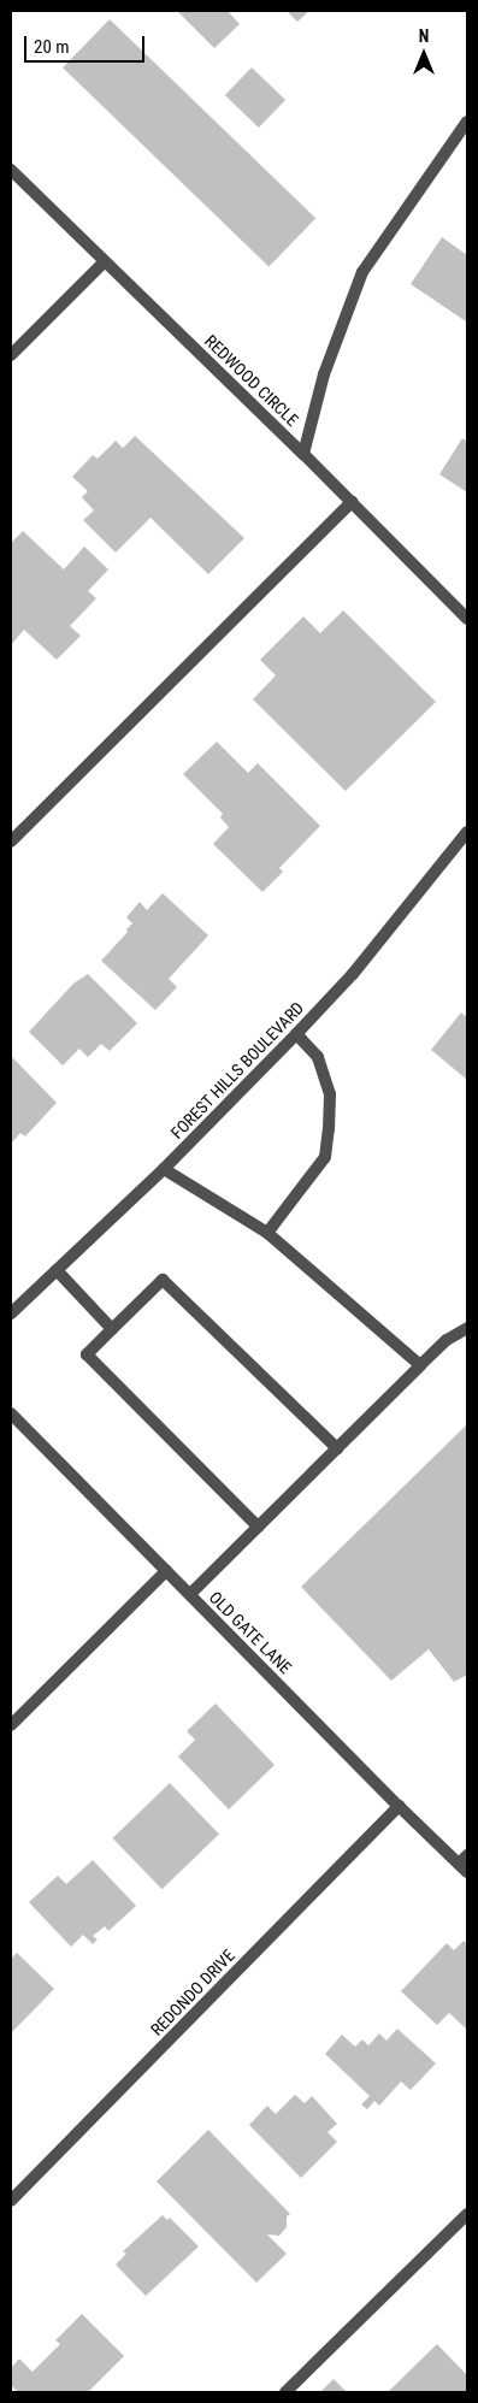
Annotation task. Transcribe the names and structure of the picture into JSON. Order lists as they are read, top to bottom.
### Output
{
  "streets": {
    "street": [
      "REDWOOD CIRCLE",
      "FOREST HILLS BOULEVARD",
      "OLD GATE LANE",
      "REDONDO DRIVE"
    ]
  },
  "crossings": [
    ["OLD GATE LANE", "REDONDO DRIVE"]
  ],
  "scale_bar": "20 m",
  "north": "top"
}
